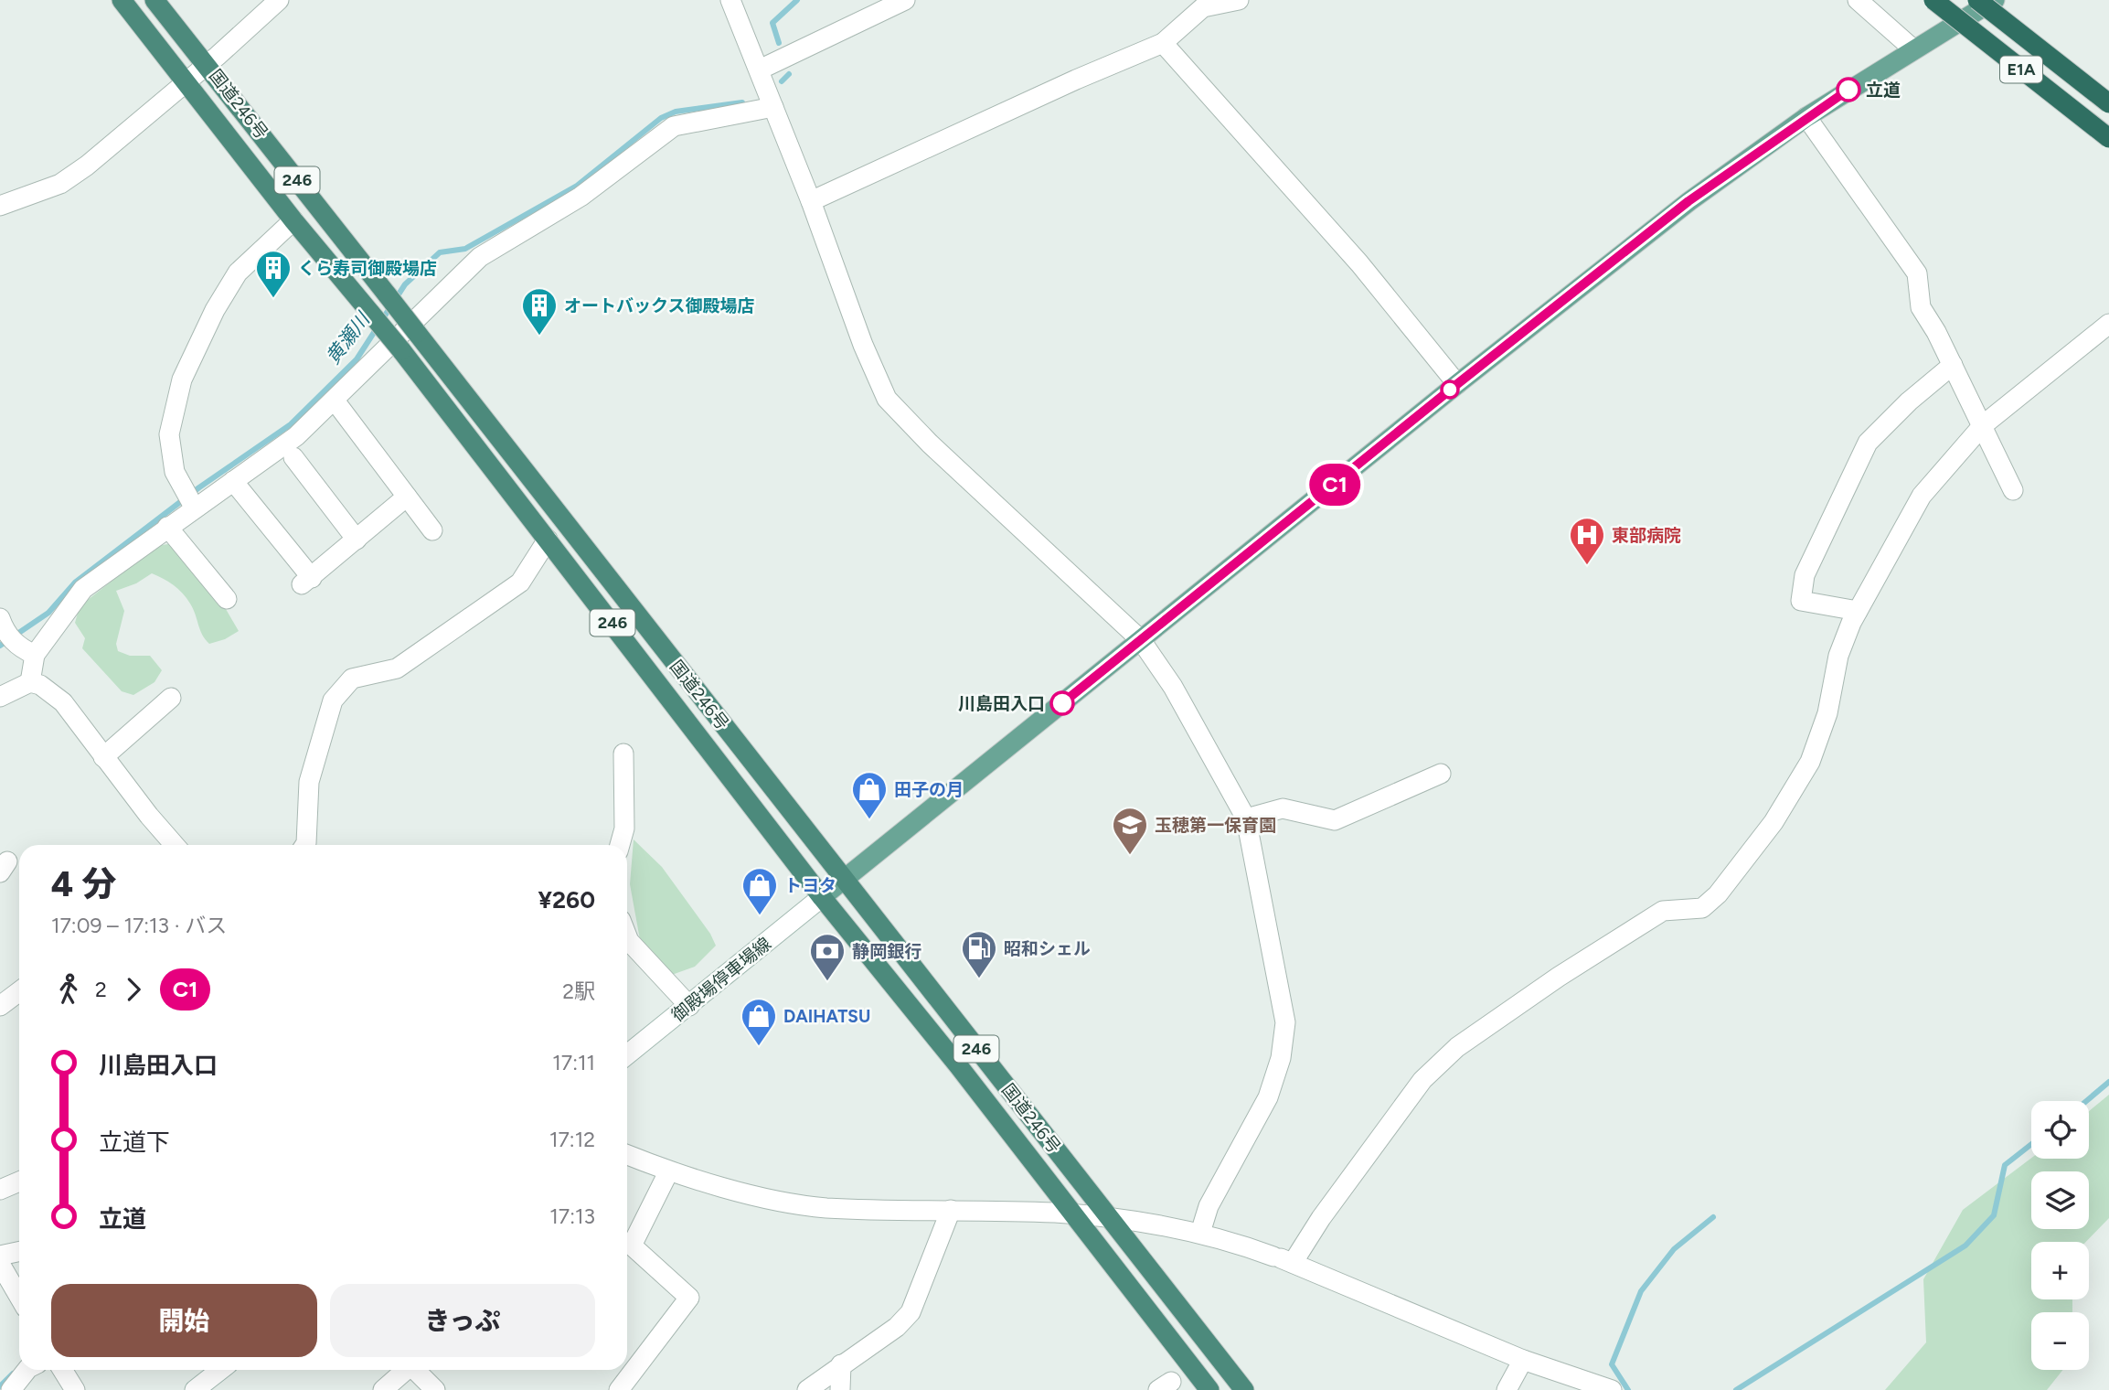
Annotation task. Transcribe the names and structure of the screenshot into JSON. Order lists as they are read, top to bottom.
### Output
{
  "streets": {
    "highway": ["E1A", "国道246号", "246"],
    "street": ["御殿場停車場線"]
  },
  "crossings": [
    ["国道246号", "御殿場停車場線"]
  ],
  "water": ["黄瀬川"],
  "places": {
    "other": ["立道", "川島田入口"],
    "building": ["くら寿司御殿場店", "オートバックス御殿場店"],
    "hospital": ["東部病院"],
    "shop": ["田子の月", "トヨタ", "DAIHATSU"],
    "school or university": ["玉穂第一保育園"],
    "fuel station": ["昭和シェル"],
    "bank": ["静岡銀行"]
  },
  "lines": ["bus line C1"],
  "page": {
    "on_map": "C1",
    "heading": ["4 分", "17:09 – 17:13 · バス", "¥260"],
    "legs": ["2", "C1", "2駅"],
    "list": [
      {
        "name": "川島田入口",
        "value": "17:11"
      },
      {
        "name": "立道下",
        "value": "17:12"
      },
      {
        "name": "立道",
        "value": "17:13"
      }
    ],
    "map_buttons": ["+", "−"],
    "buttons": ["開始", "きっぷ"]
  }
}
